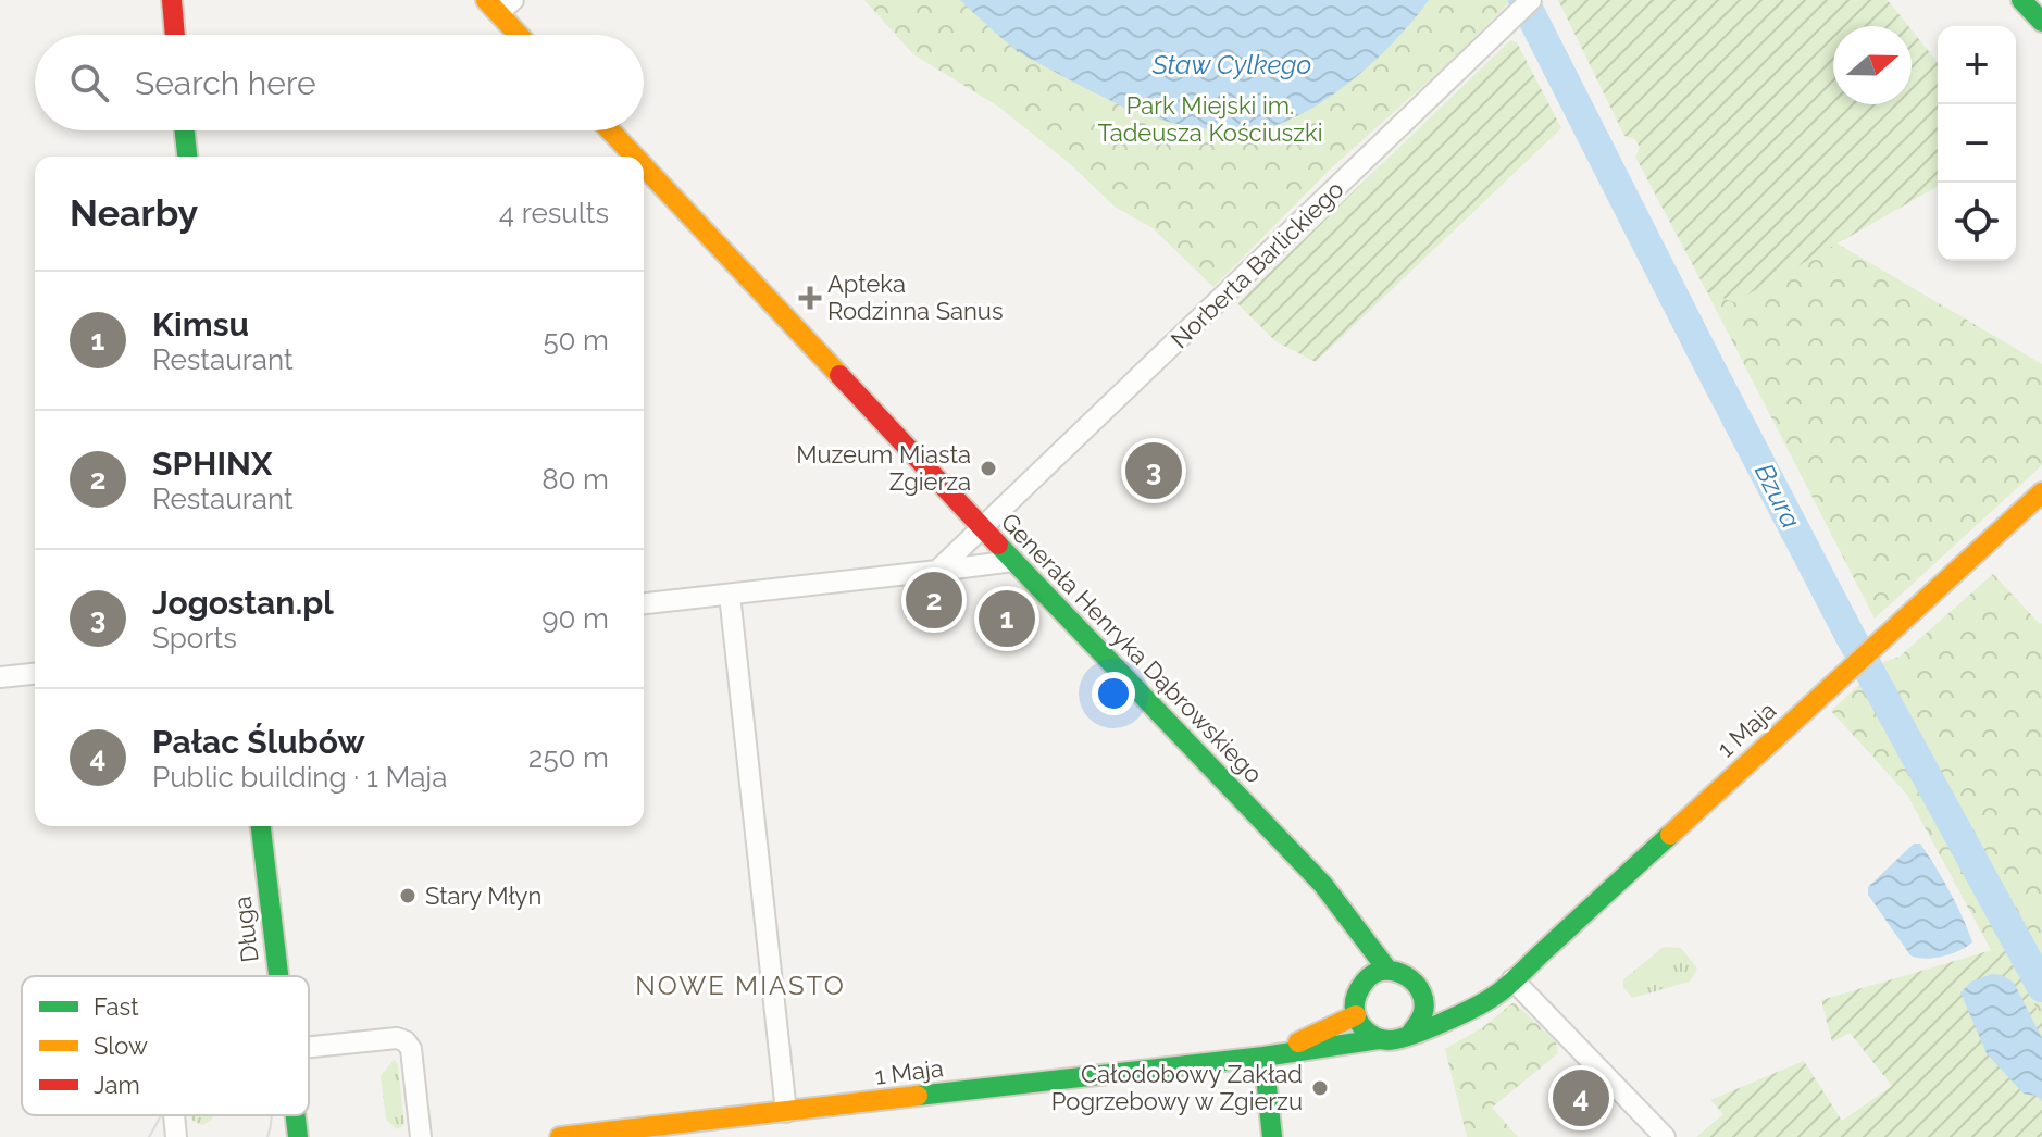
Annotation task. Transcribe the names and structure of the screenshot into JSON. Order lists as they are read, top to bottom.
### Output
{
  "streets": {
    "street": [
      "Norberta Barlickiego",
      "Generała Henryka Dąbrowskiego",
      "1 Maja",
      "Długa"
    ]
  },
  "crossings": [
    ["Norberta Barlickiego", "Generała Henryka Dąbrowskiego"],
    ["Generała Henryka Dąbrowskiego", "1 Maja"]
  ],
  "districts": ["NOWE MIASTO"],
  "water": ["Staw Cylkego", "Bzura"],
  "parks": ["Park Miejski im. Tadeusza Kościuszki"],
  "places": {
    "health": ["Apteka Rodzinna Sanus"],
    "other": ["Muzeum Miasta Zgierza", "Stary Młyn", "Całodobowy Zakład Pogrzebowy w Zgierzu"]
  },
  "legend": ["Fast", "Slow", "Jam"],
  "north": "right",
  "page": {
    "map_buttons": ["+", "−"],
    "search": "Search here",
    "heading": ["Nearby", "4 results"],
    "list": [
      {
        "mark": "1",
        "name": "Kimsu",
        "note": "Restaurant",
        "value": "50 m"
      },
      {
        "mark": "2",
        "name": "SPHINX",
        "note": "Restaurant",
        "value": "80 m"
      },
      {
        "mark": "3",
        "name": "Jogostan.pl",
        "note": "Sports",
        "value": "90 m"
      },
      {
        "mark": "4",
        "name": "Pałac Ślubów",
        "note": "Public building · 1 Maja",
        "value": "250 m"
      }
    ],
    "pins": [
      "3",
      "2",
      "1",
      "4"
    ]
  }
}
